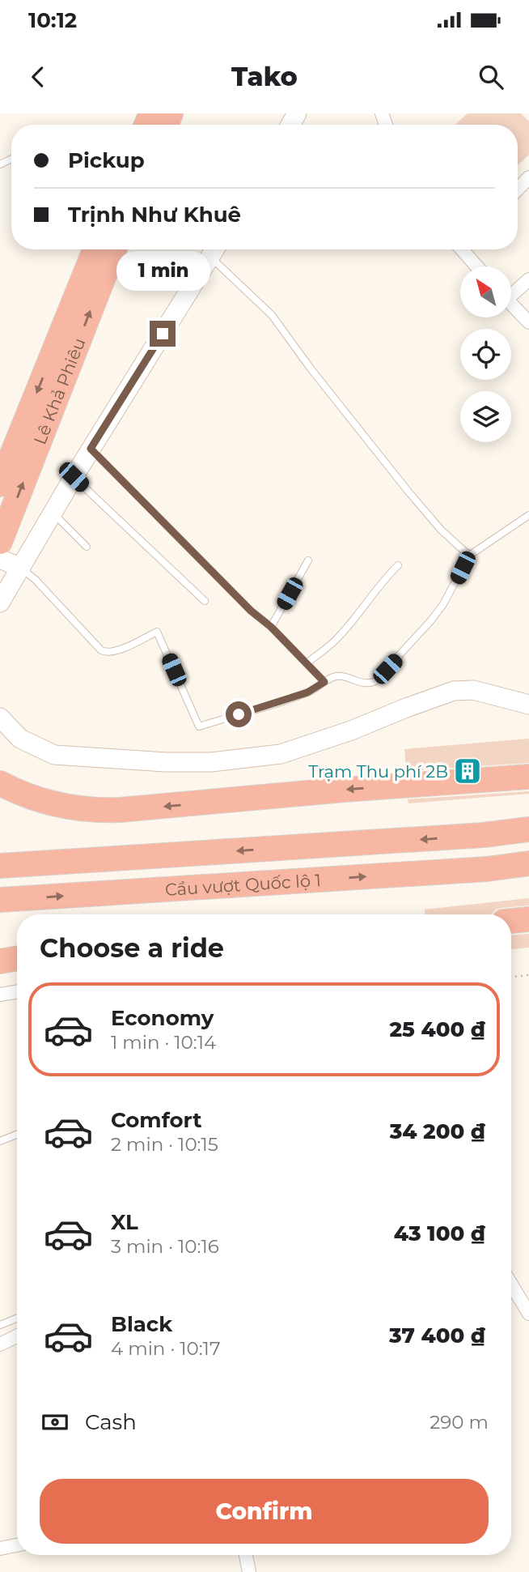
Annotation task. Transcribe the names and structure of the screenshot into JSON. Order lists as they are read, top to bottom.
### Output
{
  "streets": {
    "highway": ["Lê Khả Phiêu", "Cầu vượt Quốc lộ 1"]
  },
  "places": {
    "building": ["Trạm Thu phí 2B"]
  },
  "north": "top left",
  "page": {
    "status": "10:12",
    "header": "Tako",
    "banner": ["Pickup", "Trịnh Như Khuê"],
    "bubble": "1 min",
    "heading": "Choose a ride",
    "list": [
      {
        "name": "Economy",
        "note": "1 min · 10:14",
        "value": "25 400 ₫"
      },
      {
        "name": "Comfort",
        "note": "2 min · 10:15",
        "value": "34 200 ₫"
      },
      {
        "name": "XL",
        "note": "3 min · 10:16",
        "value": "43 100 ₫"
      },
      {
        "name": "Black",
        "note": "4 min · 10:17",
        "value": "37 400 ₫"
      }
    ],
    "pay": ["Cash", "290 m"],
    "buttons": "Confirm"
  }
}
